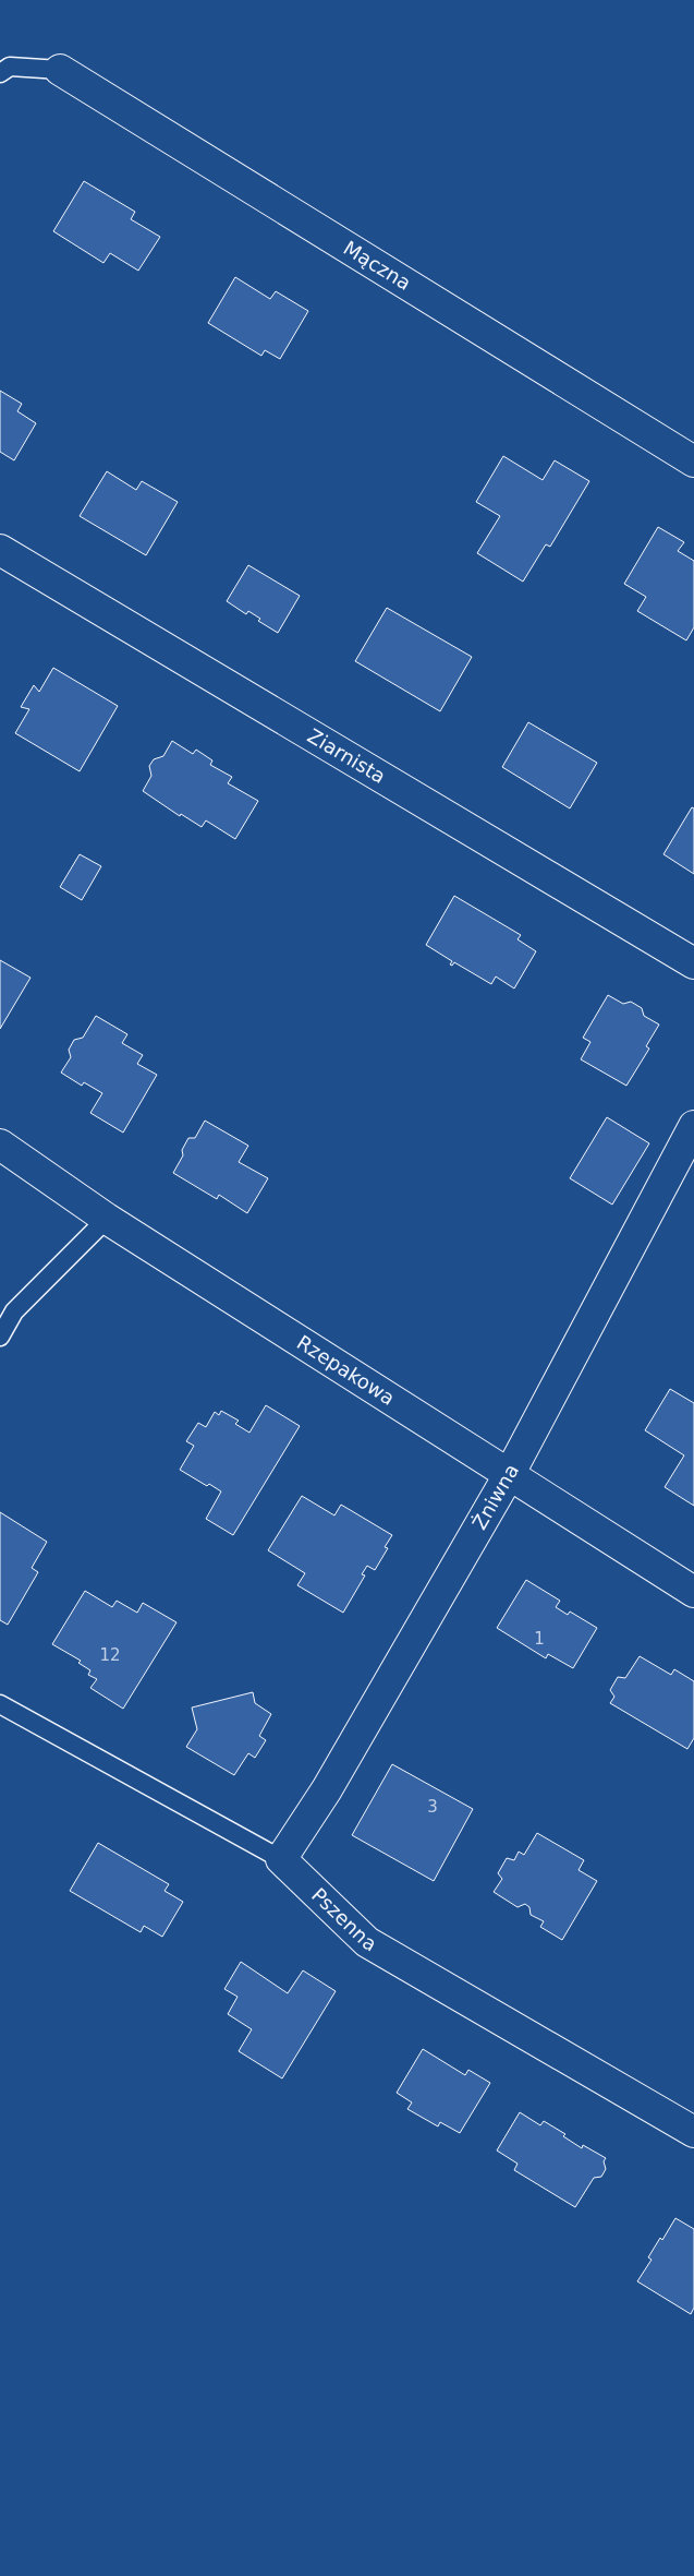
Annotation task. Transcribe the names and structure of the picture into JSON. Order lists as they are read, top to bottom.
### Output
{
  "streets": {
    "street": [
      "Mączna",
      "Ziarnista",
      "Rzepakowa",
      "Żniwna",
      "Pszenna"
    ]
  },
  "crossings": [
    ["Rzepakowa", "Żniwna"],
    ["Żniwna", "Pszenna"]
  ],
  "house_numbers": ["1", "12", "3"]
}
